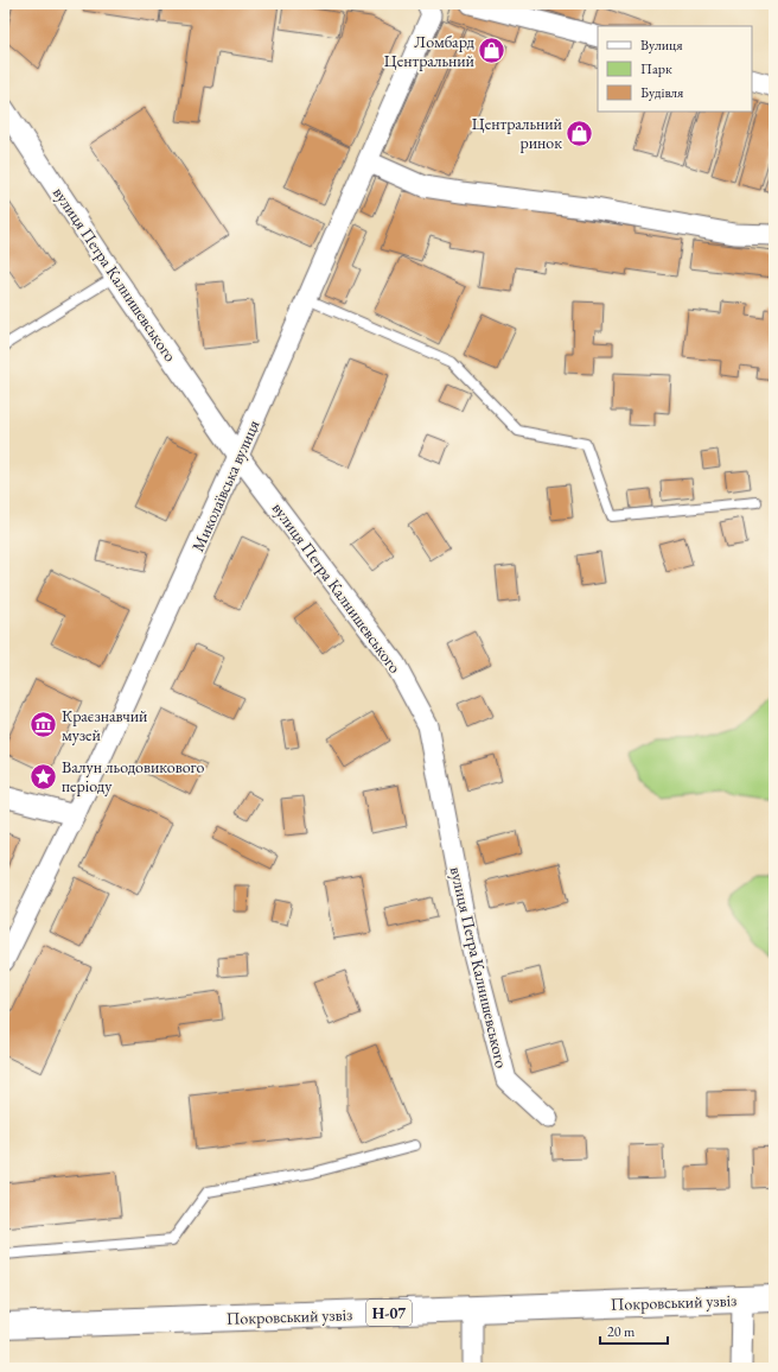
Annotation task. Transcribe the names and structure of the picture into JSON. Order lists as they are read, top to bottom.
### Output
{
  "streets": {
    "main road": ["Покровський узвіз", "Н-07"],
    "street": ["вулиця Петра Калнишевського", "Миколаївська вулиця"]
  },
  "crossings": [
    ["вулиця Петра Калнишевського", "Миколаївська вулиця"]
  ],
  "places": {
    "shop": ["Ломбард Центральний", "Центральний ринок"],
    "museum": ["Краєзнавчий музей"],
    "place": ["Валун льодовикового періоду"]
  },
  "legend": ["Вулиця", "Парк", "Будівля"],
  "scale_bar": "20 m"
}
